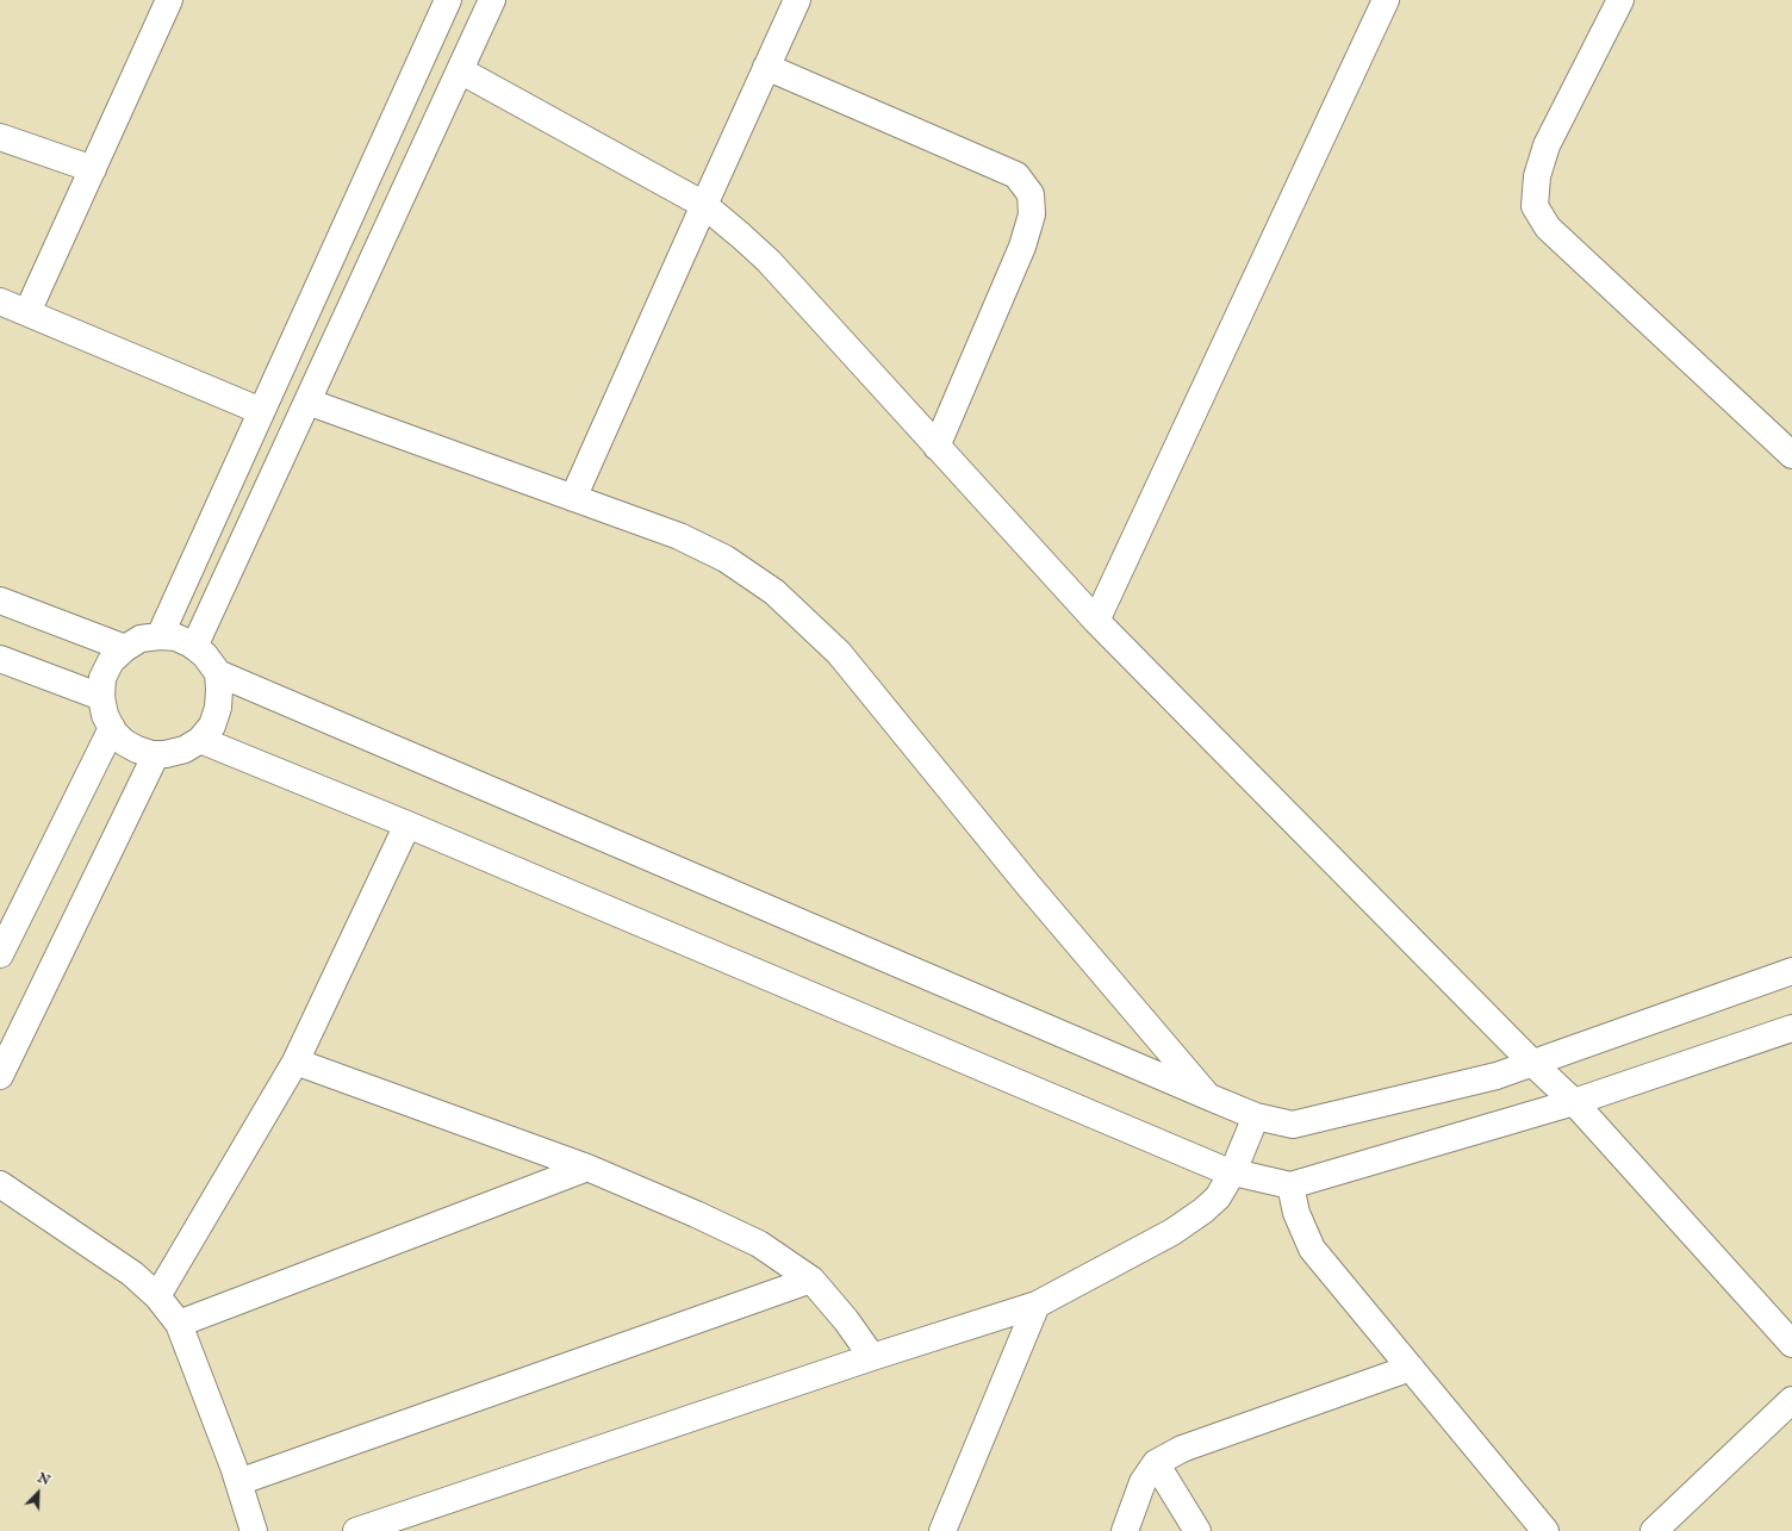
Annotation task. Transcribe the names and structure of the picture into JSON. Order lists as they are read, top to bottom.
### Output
{
  "north": "top right"
}
